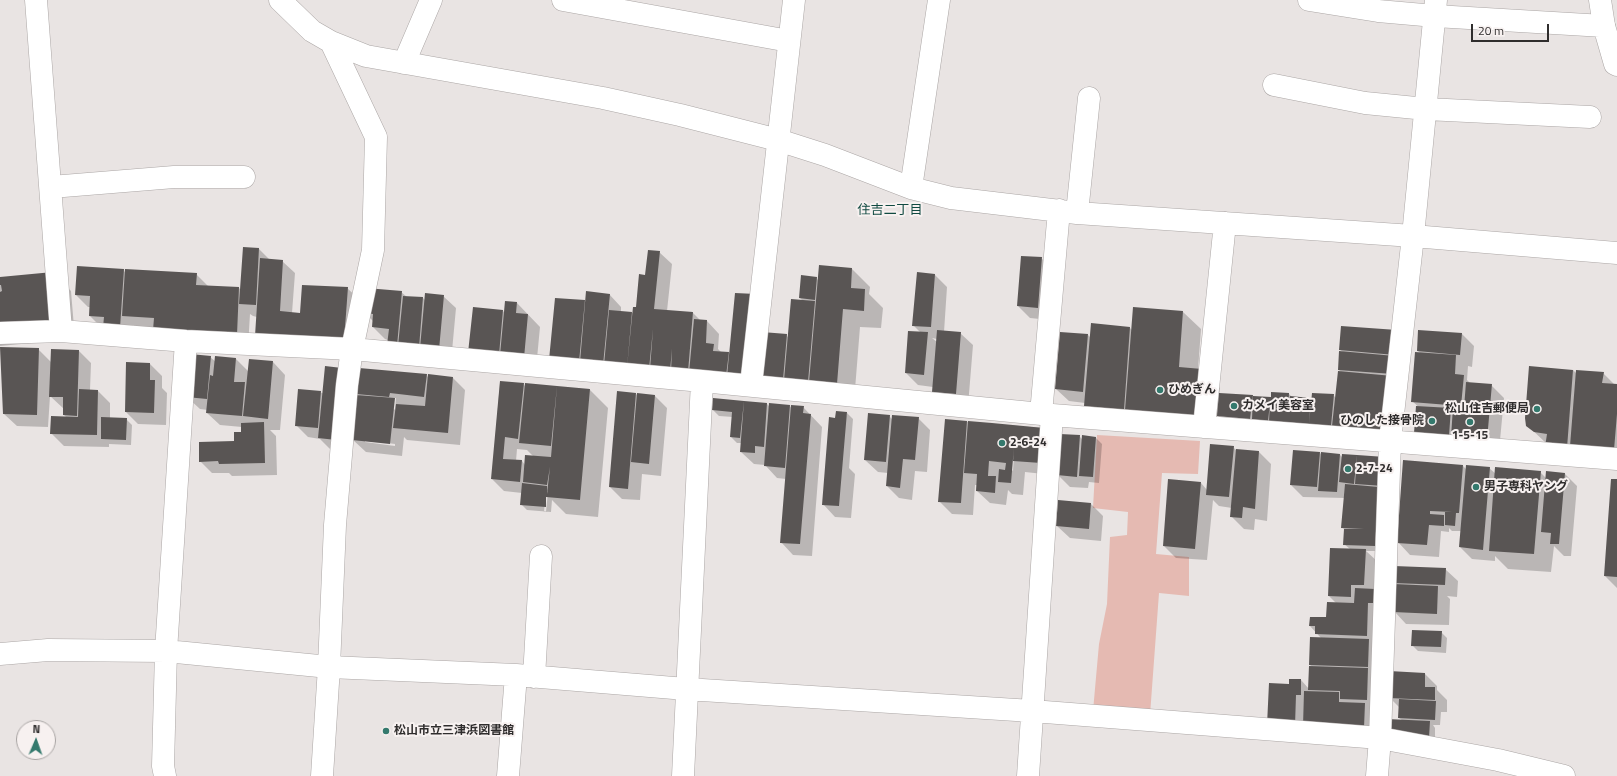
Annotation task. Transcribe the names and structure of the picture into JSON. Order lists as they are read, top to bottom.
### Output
{
  "districts": ["住吉二丁目"],
  "places": [
    "ひめぎん",
    "カメイ美容室",
    "松山住吉郵便局",
    "ひのした接骨院",
    "1-5-15",
    "2-6-24",
    "2-7-24",
    "男子専科ヤング",
    "松山市立三津浜図書館"
  ],
  "scale_bar": "20 m",
  "north": "top"
}
